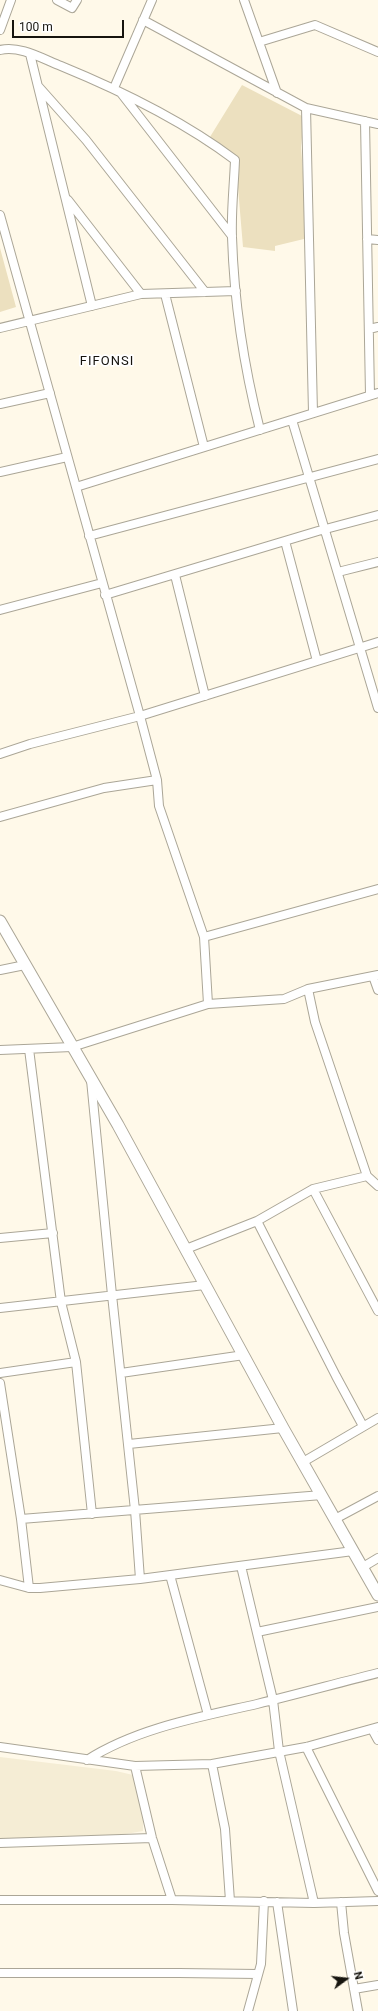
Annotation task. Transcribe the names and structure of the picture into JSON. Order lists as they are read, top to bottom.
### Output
{
  "districts": ["FIFONSI"],
  "scale_bar": "100 m",
  "north": "right"
}
